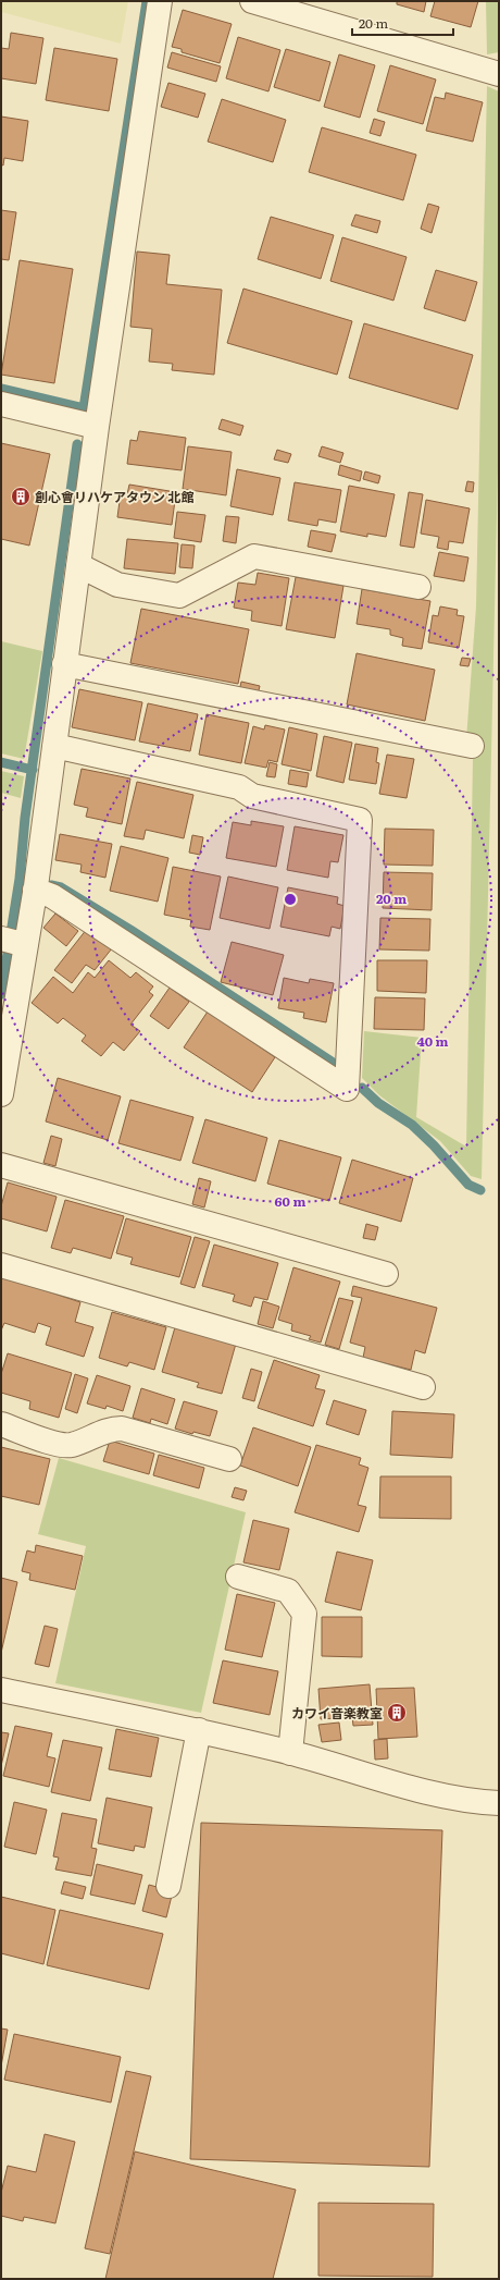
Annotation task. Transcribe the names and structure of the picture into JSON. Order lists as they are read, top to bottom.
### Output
{
  "places": {
    "building": ["創心會リハケアタウン 北館", "カワイ音楽教室"]
  },
  "scale_bar": "20 m",
  "rings": ["20 m", "40 m", "60 m"]
}
